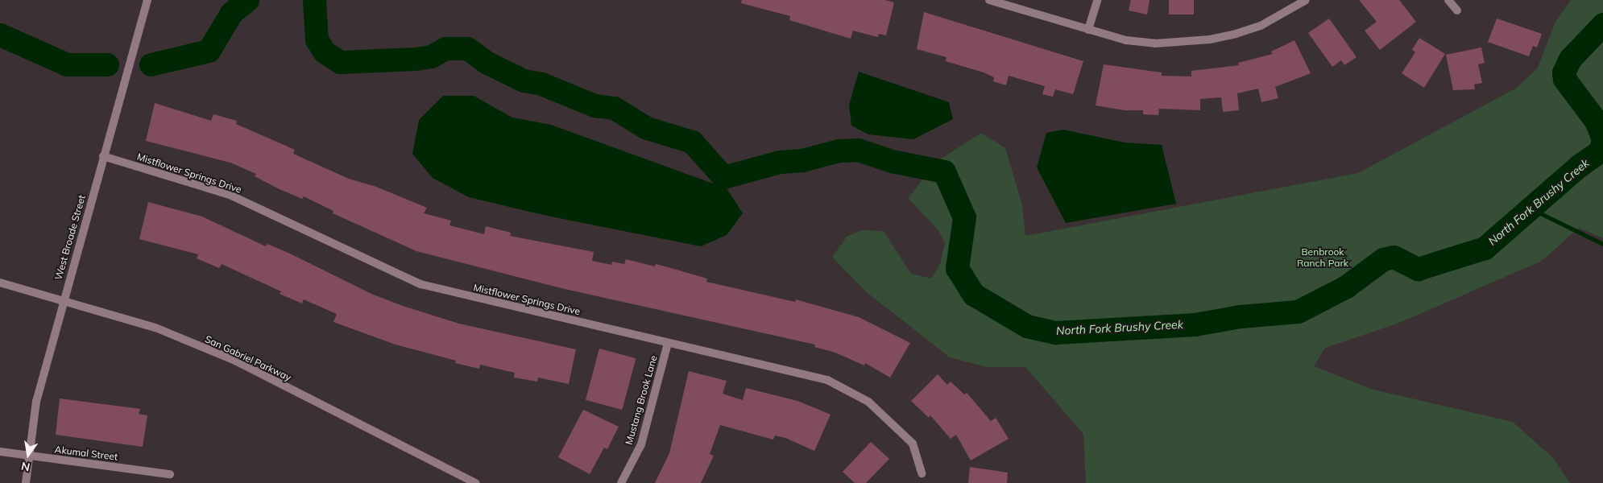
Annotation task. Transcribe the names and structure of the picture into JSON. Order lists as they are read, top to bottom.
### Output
{
  "streets": {
    "street": [
      "Mistflower Springs Drive",
      "West Broade Street",
      "San Gabriel Parkway",
      "Mustang Brook Lane",
      "Akumal Street"
    ]
  },
  "crossings": [
    ["Mistflower Springs Drive", "West Broade Street"],
    ["Mistflower Springs Drive", "Mustang Brook Lane"],
    ["West Broade Street", "San Gabriel Parkway"],
    ["West Broade Street", "Akumal Street"]
  ],
  "water": ["North Fork Brushy Creek"],
  "parks": ["Benbrook Ranch Park"],
  "north": "bottom"
}
